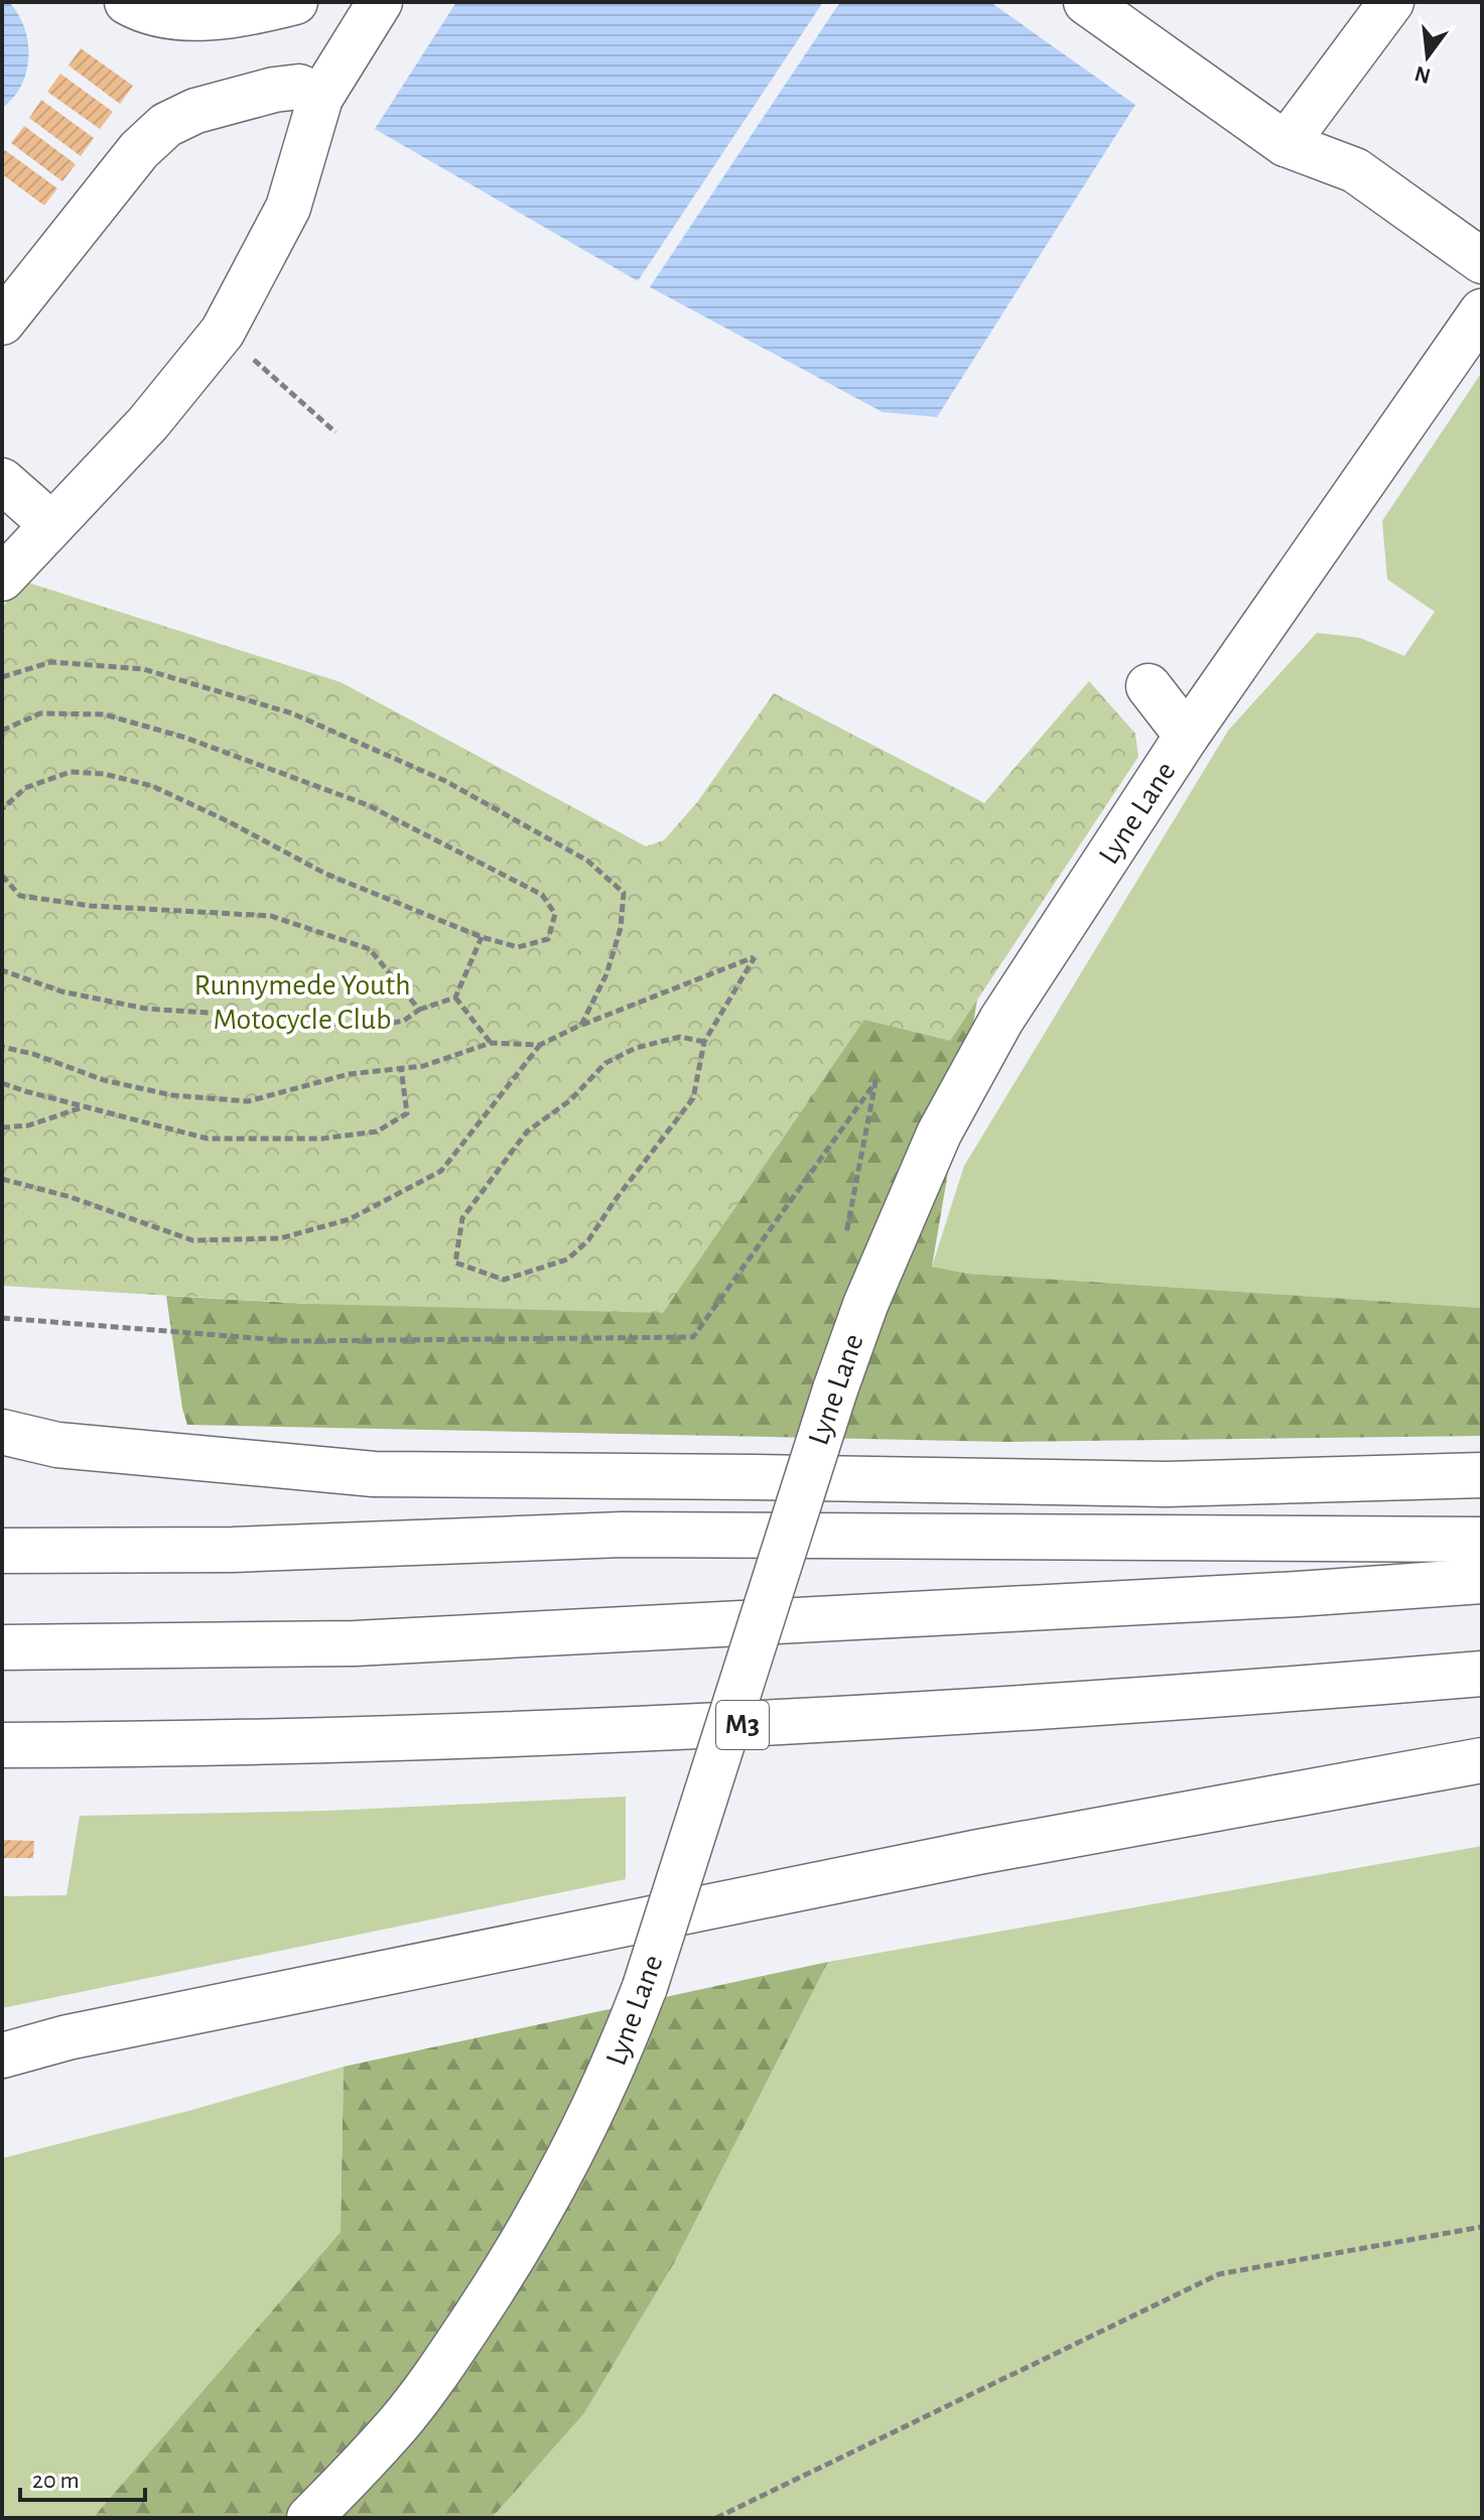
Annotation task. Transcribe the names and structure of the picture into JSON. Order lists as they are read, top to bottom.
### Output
{
  "streets": {
    "main road": ["Lyne Lane", "M3"]
  },
  "parks": ["Runnymede Youth Motocycle Club"],
  "scale_bar": "20 m",
  "north": "bottom"
}
